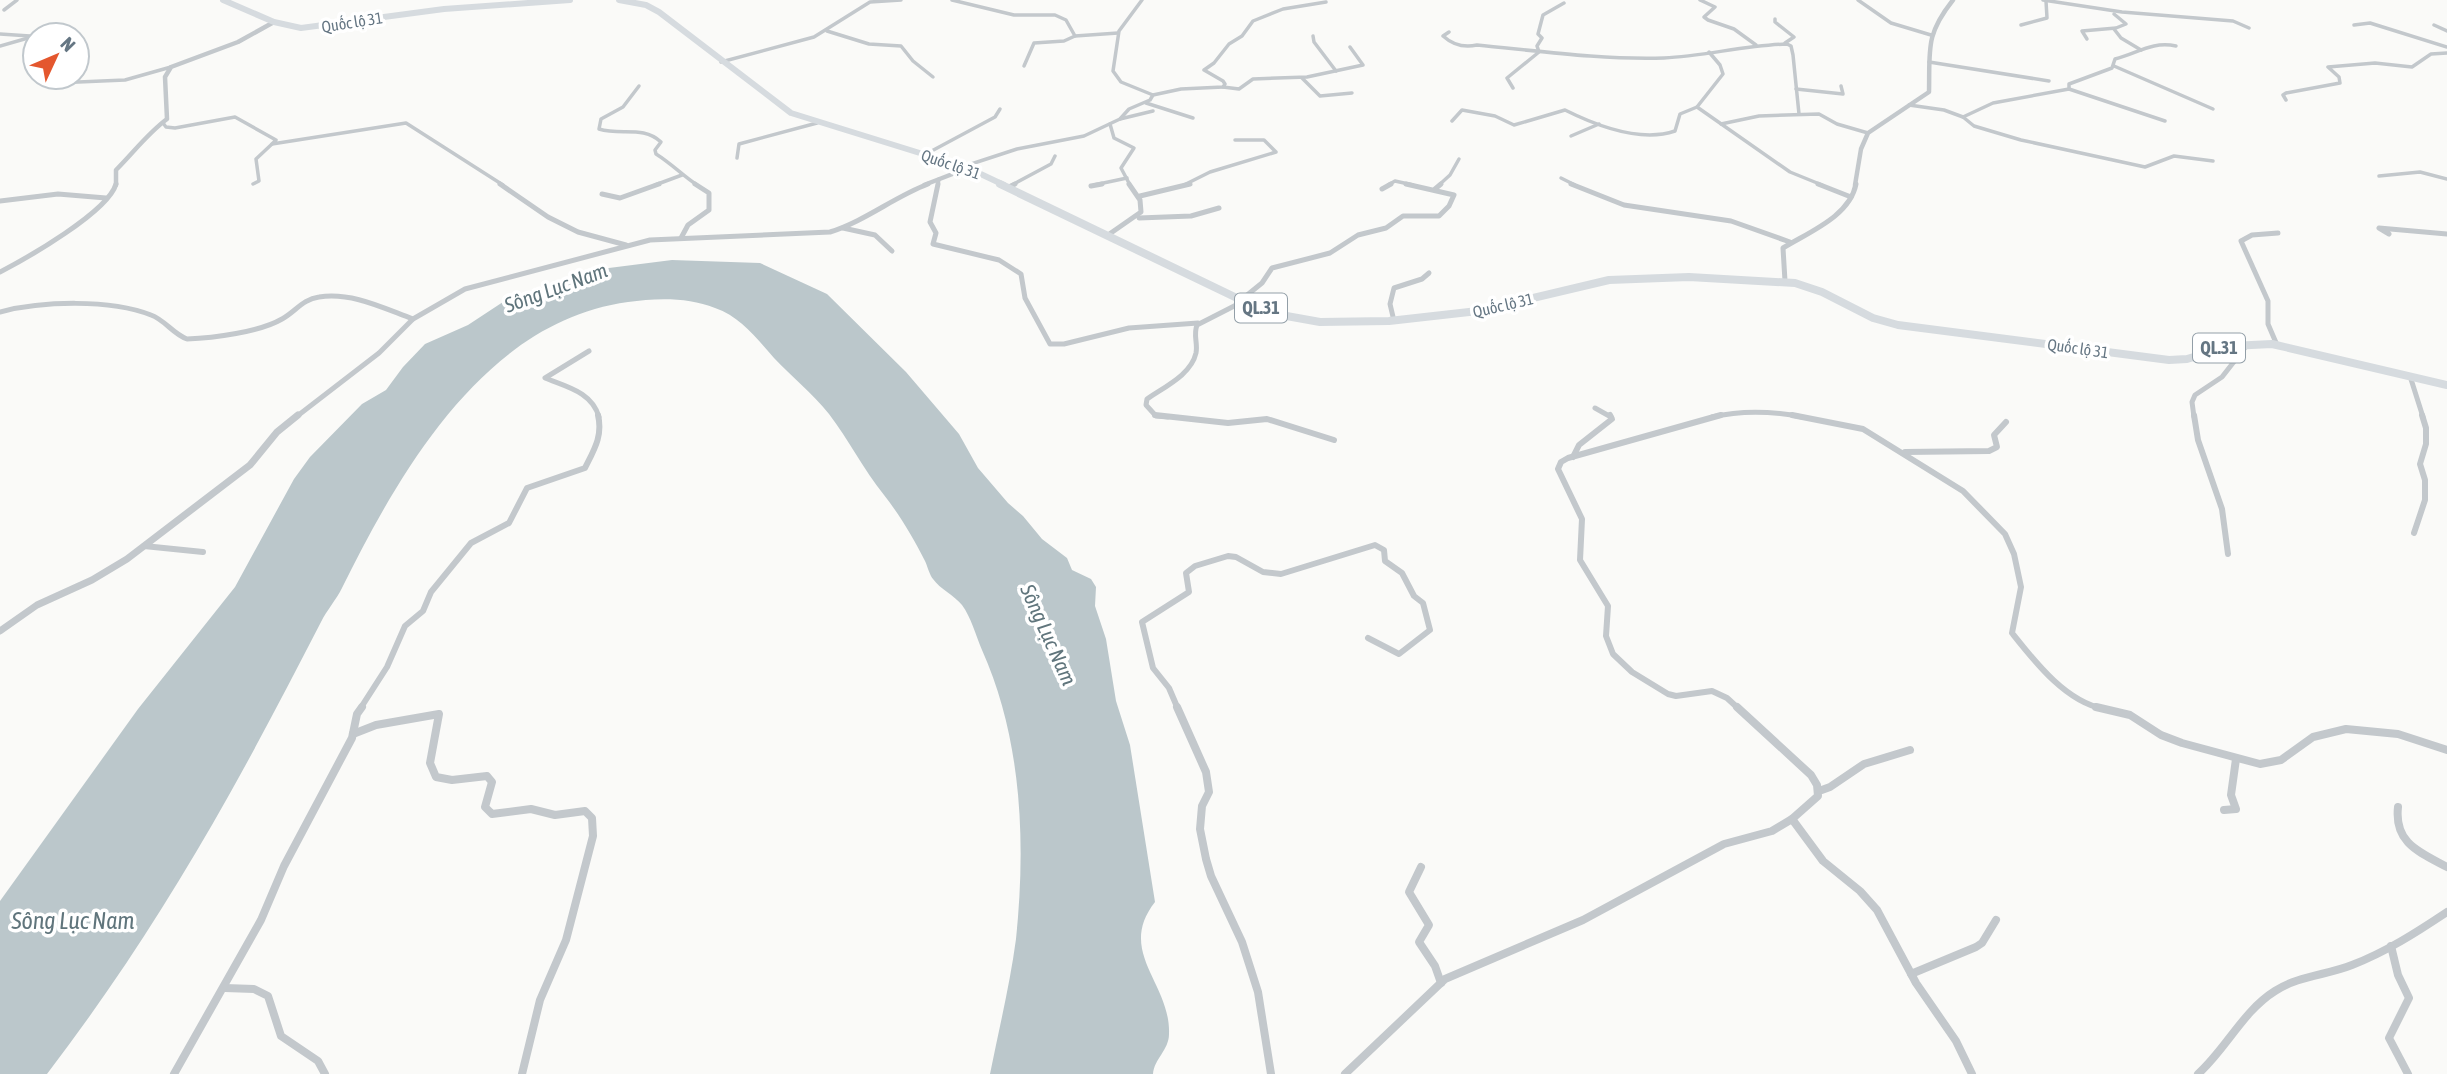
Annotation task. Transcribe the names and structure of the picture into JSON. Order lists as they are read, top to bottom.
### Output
{
  "streets": {
    "highway": ["Quốc lộ 31", "QL.31"]
  },
  "water": ["Sông Lục Nam"],
  "north": "top right"
}
